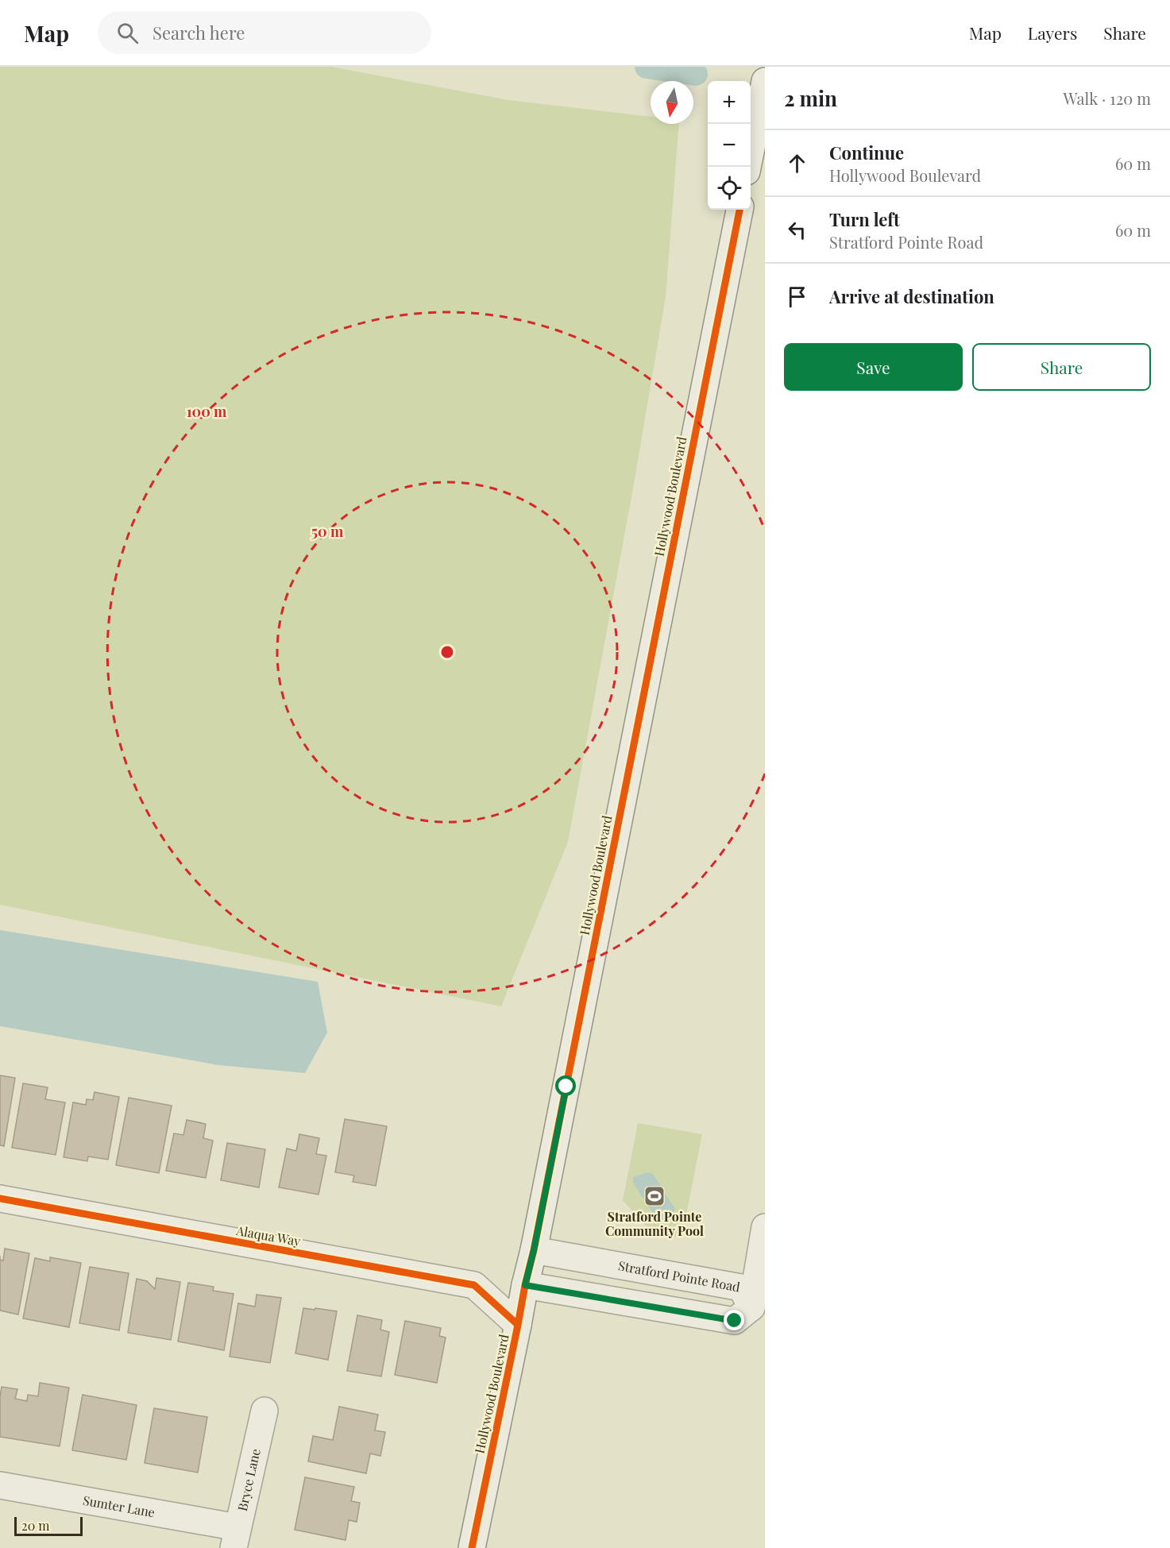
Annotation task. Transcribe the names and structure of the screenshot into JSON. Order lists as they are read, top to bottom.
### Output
{
  "streets": {
    "street": [
      "Hollywood Boulevard",
      "Alaqua Way",
      "Stratford Pointe Road",
      "Bryce Lane",
      "Sumter Lane"
    ]
  },
  "crossings": [
    ["Hollywood Boulevard", "Alaqua Way"],
    ["Hollywood Boulevard", "Stratford Pointe Road"],
    ["Bryce Lane", "Sumter Lane"]
  ],
  "places": {
    "sports": ["Stratford Pointe Community Pool"]
  },
  "scale_bar": "20 m",
  "north": "bottom",
  "page": {
    "header": "Map",
    "search": "Search here",
    "nav": ["Map", "Layers", "Share"],
    "heading": ["2 min", "Walk · 120 m"],
    "map_buttons": ["+", "−"],
    "list": [
      ["Continue", "Hollywood Boulevard", "60 m"],
      ["Turn left", "Stratford Pointe Road", "60 m"],
      "Arrive at destination"
    ],
    "buttons": ["Save", "Share"],
    "scale": "20 m"
  },
  "rings": ["100 m", "50 m"]
}
